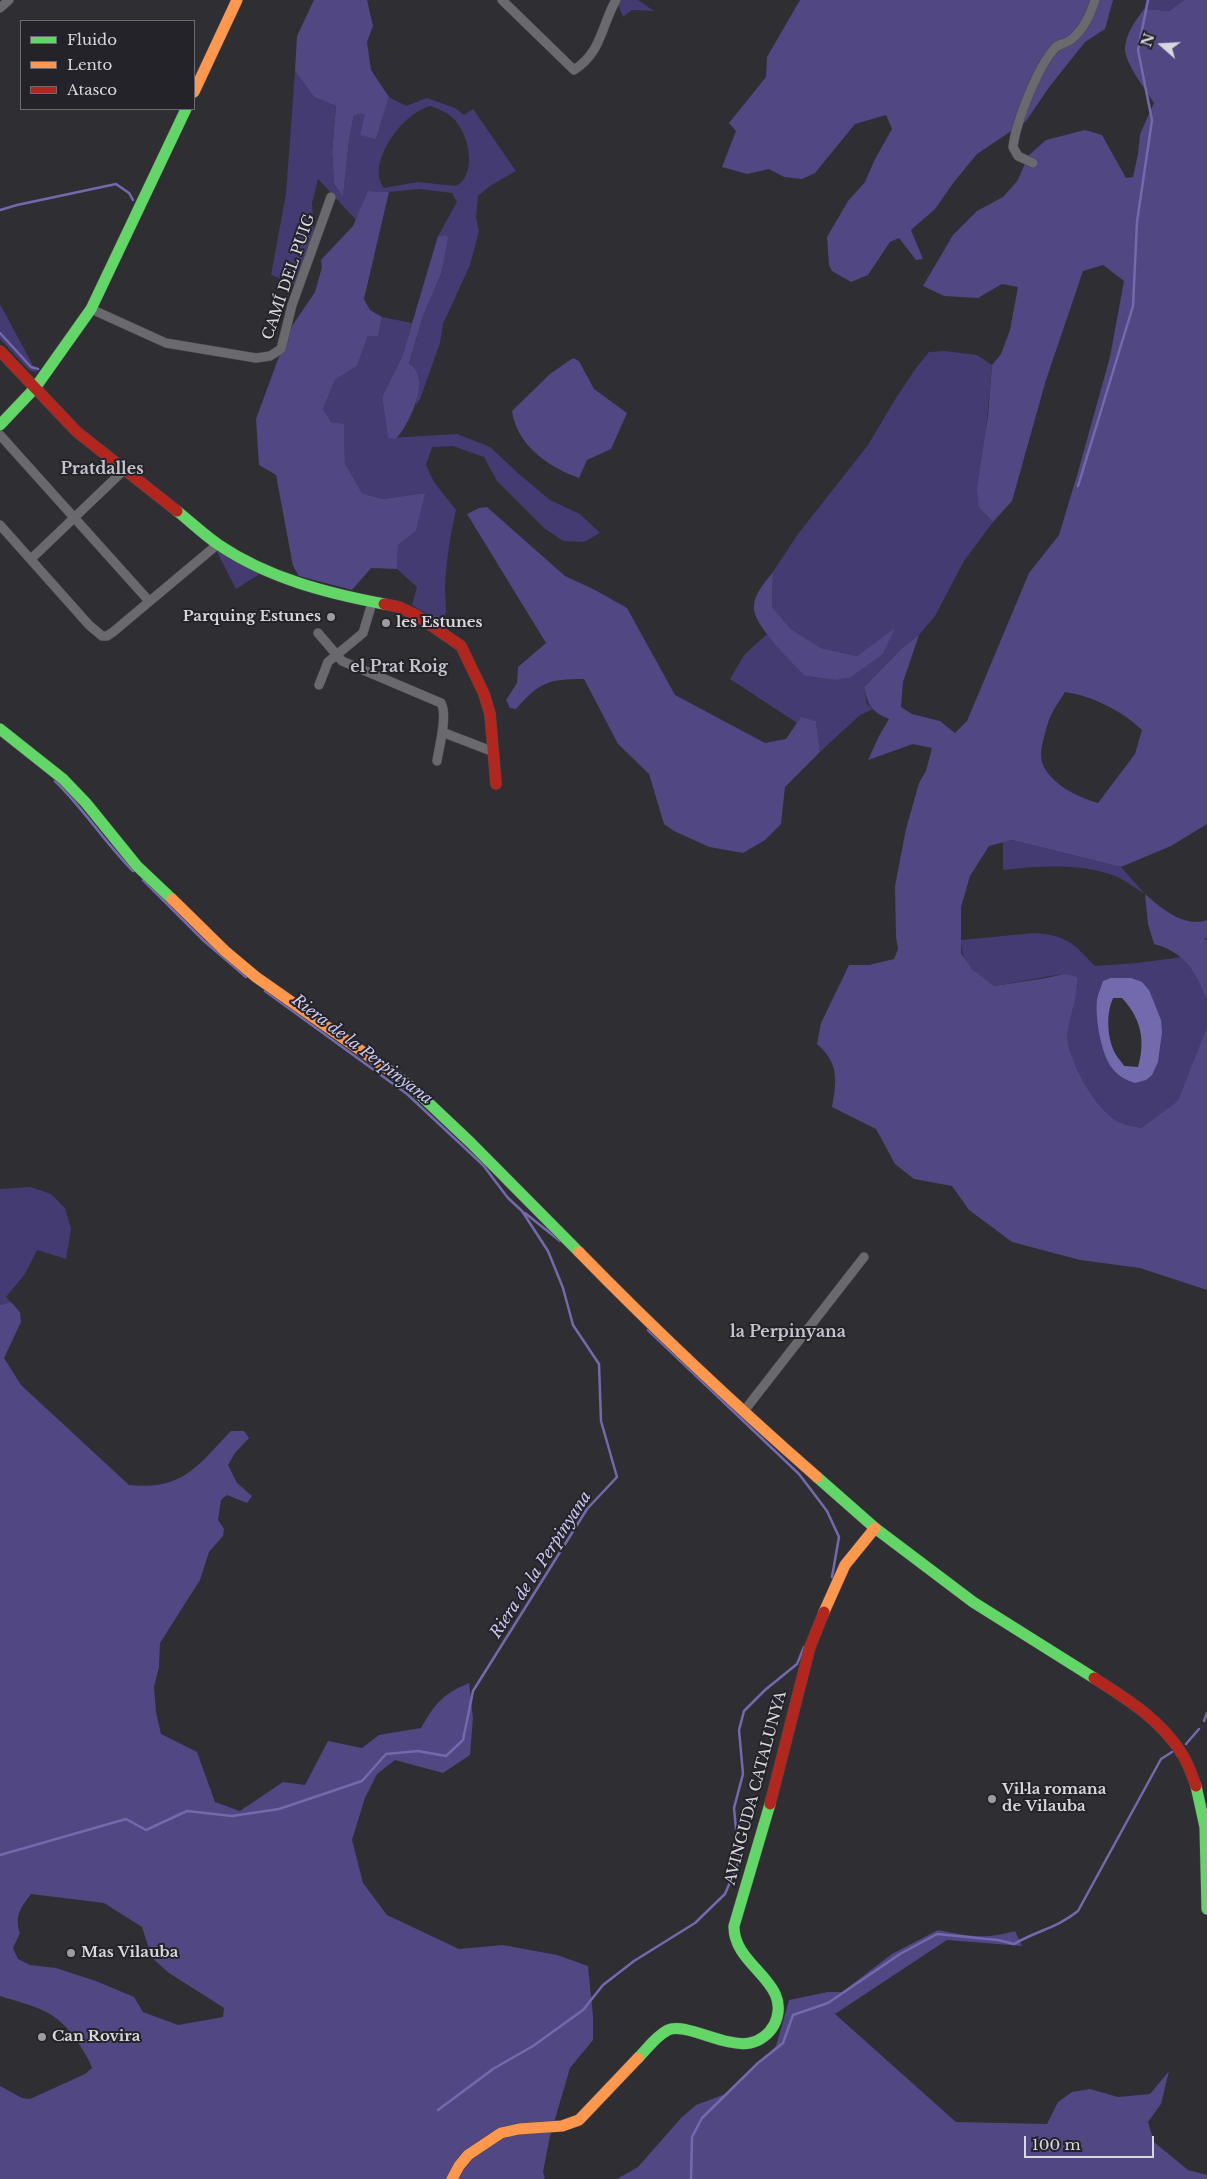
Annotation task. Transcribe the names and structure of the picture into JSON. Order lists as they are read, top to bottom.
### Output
{
  "streets": {
    "street": ["CAMÍ DEL PUIG", "AVINGUDA CATALUNYA"]
  },
  "districts": ["Pratdalles", "el Prat Roig", "la Perpinyana"],
  "water": ["Riera de la Perpinyana"],
  "places": [
    "Parquing Estunes",
    "les Estunes",
    "Vil·la romana de Vilauba",
    "Mas Vilauba",
    "Can Rovira"
  ],
  "legend": ["Fluido", "Lento", "Atasco"],
  "scale_bar": "100 m",
  "north": "left"
}
